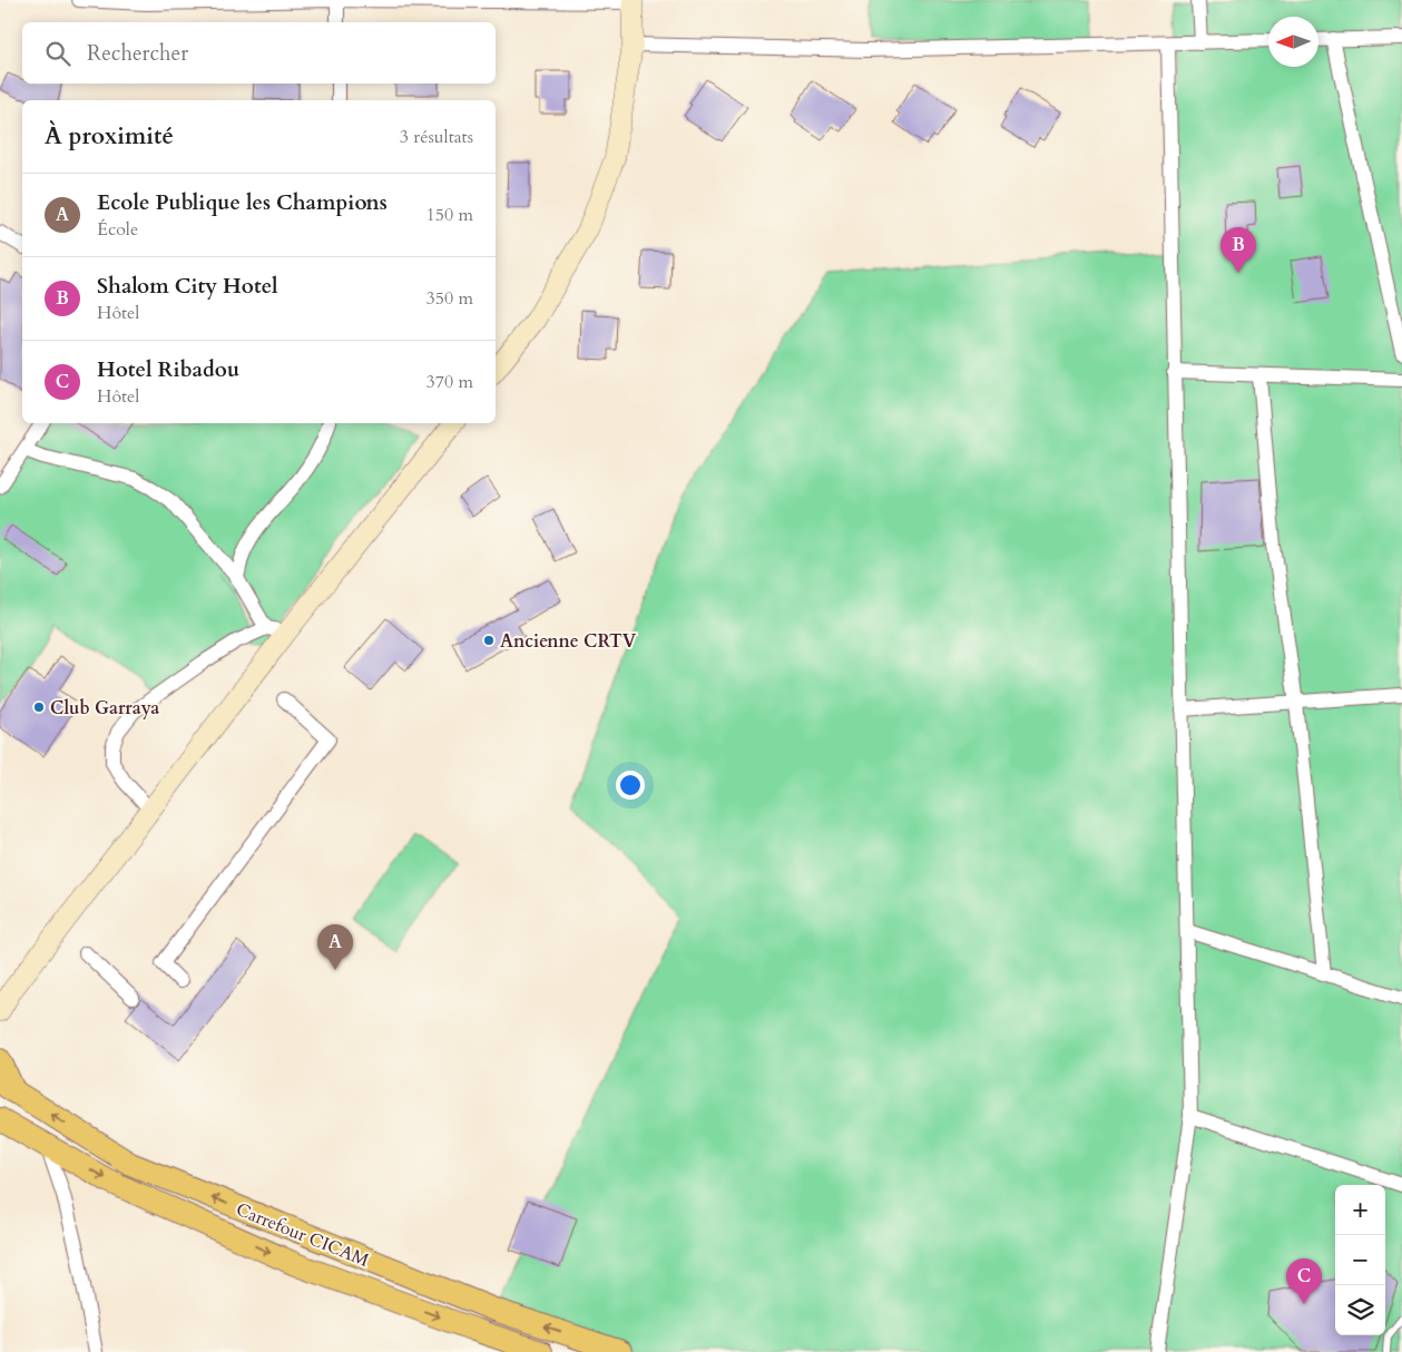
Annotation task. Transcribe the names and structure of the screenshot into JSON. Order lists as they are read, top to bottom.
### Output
{
  "streets": {
    "main road": ["Carrefour CICAM"]
  },
  "places": ["Ancienne CRTV", "Club Garraya"],
  "north": "left",
  "page": {
    "search": "Rechercher",
    "heading": ["À proximité", "3 résultats"],
    "list": [
      {
        "mark": "A",
        "name": "Ecole Publique les Champions",
        "note": "École",
        "value": "150 m"
      },
      {
        "mark": "B",
        "name": "Shalom City Hotel",
        "note": "Hôtel",
        "value": "350 m"
      },
      {
        "mark": "C",
        "name": "Hotel Ribadou",
        "note": "Hôtel",
        "value": "370 m"
      }
    ],
    "pins": ["B", "A", "C"],
    "map_buttons": ["+", "−"]
  }
}
